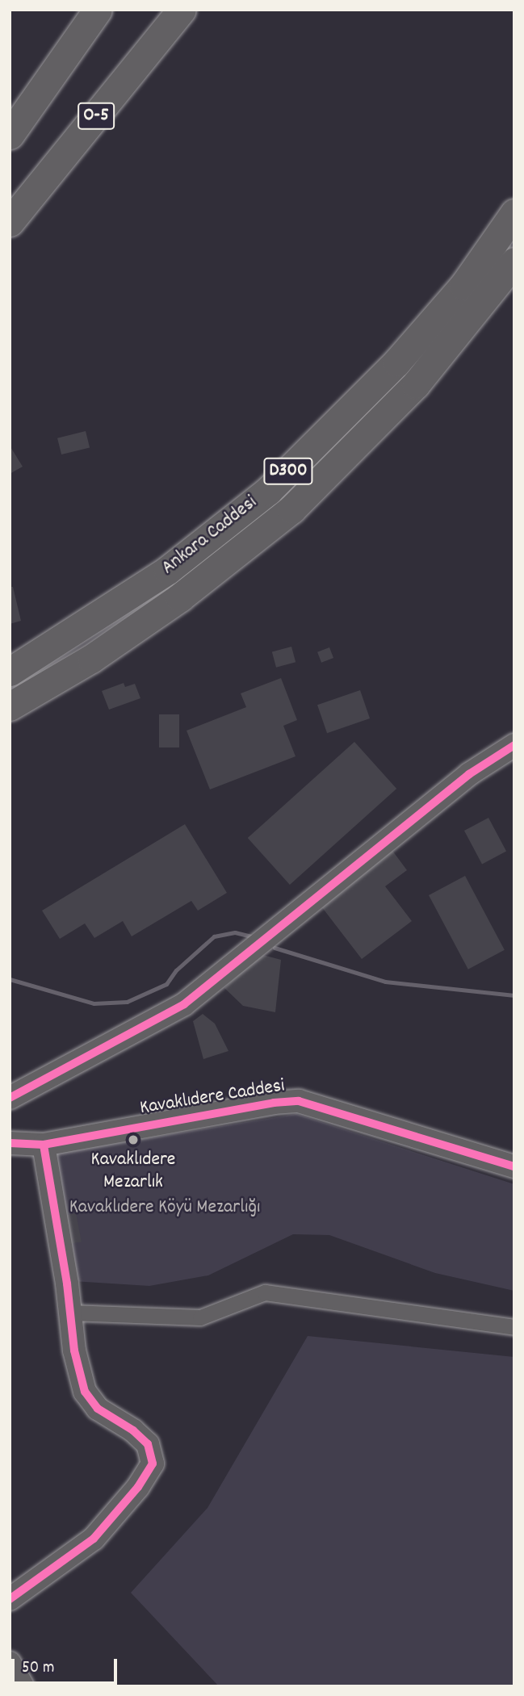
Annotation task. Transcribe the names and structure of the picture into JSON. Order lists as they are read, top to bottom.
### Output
{
  "streets": {
    "highway": ["O-5", "D300", "Ankara Caddesi"],
    "street": ["Kavaklıdere Caddesi"]
  },
  "parks": ["Kavaklıdere Köyü Mezarlığı"],
  "places": ["Kavaklıdere Mezarlık"],
  "scale_bar": "50 m"
}
